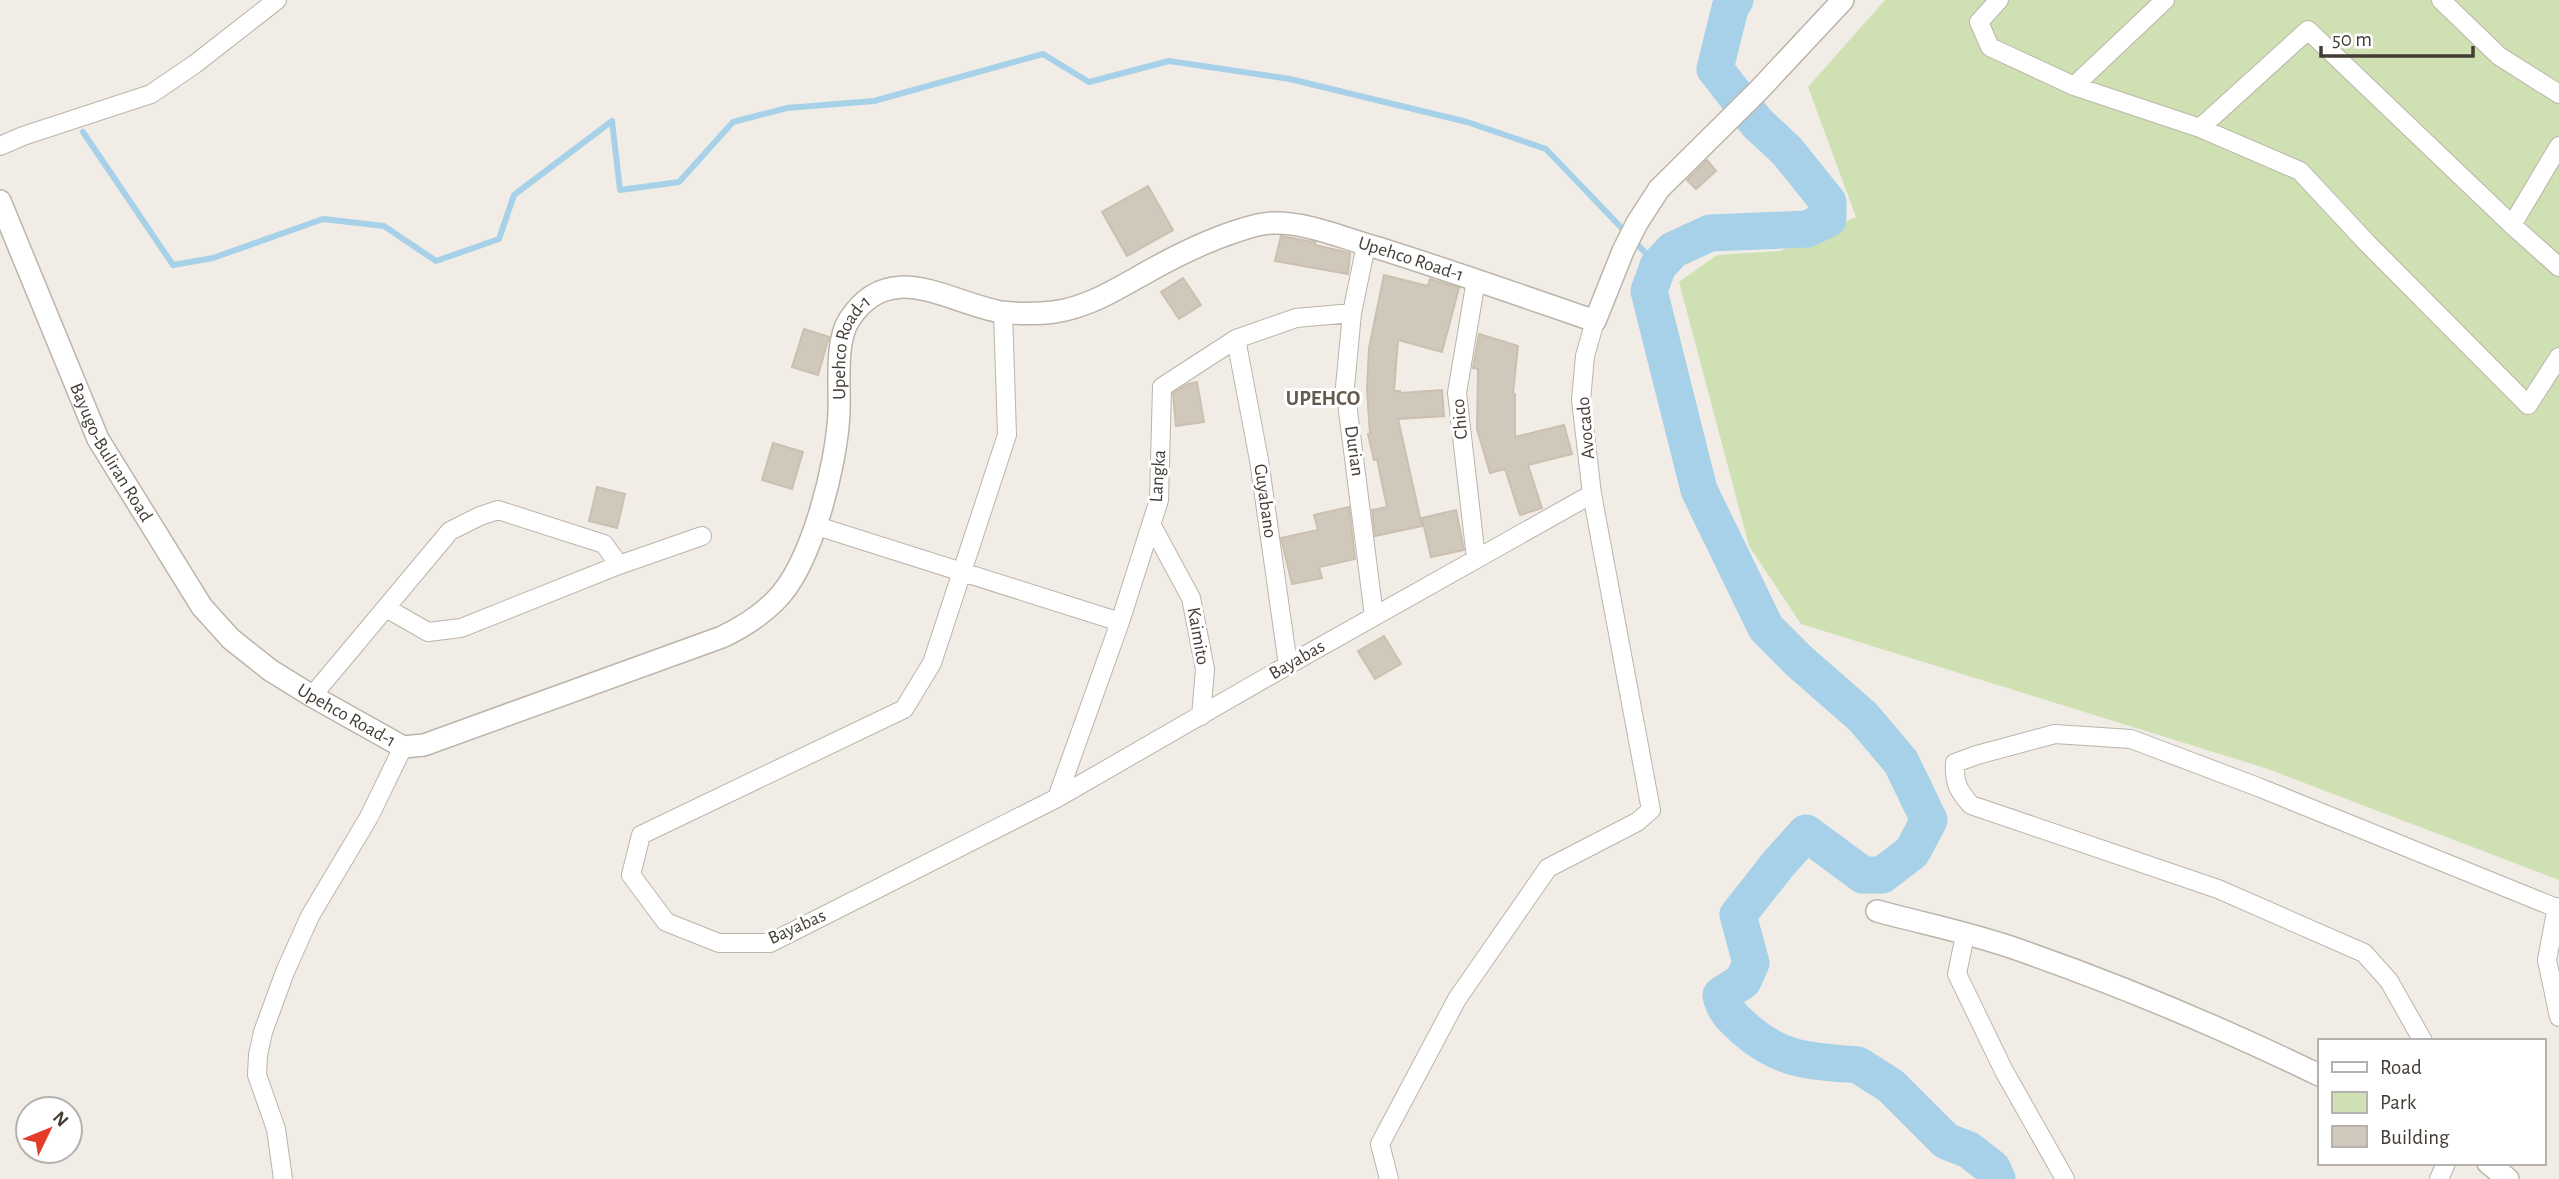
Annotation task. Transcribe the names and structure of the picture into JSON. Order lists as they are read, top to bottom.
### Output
{
  "streets": {
    "street": [
      "Upehco Road-1",
      "Chico",
      "Avocado",
      "Bayugo-Buliran Road",
      "Durian",
      "Langka",
      "Guyabano",
      "Kaimito",
      "Bayabas"
    ]
  },
  "crossings": [
    ["Upehco Road-1", "Chico"],
    ["Upehco Road-1", "Avocado"],
    ["Upehco Road-1", "Bayugo-Buliran Road"],
    ["Upehco Road-1", "Durian"],
    ["Upehco Road-1", "Bayabas"],
    ["Chico", "Bayabas"],
    ["Avocado", "Bayabas"],
    ["Durian", "Langka"],
    ["Durian", "Bayabas"],
    ["Langka", "Guyabano"],
    ["Langka", "Kaimito"],
    ["Langka", "Bayabas"],
    ["Guyabano", "Bayabas"],
    ["Kaimito", "Bayabas"]
  ],
  "districts": ["UPEHCO"],
  "legend": ["Road", "Park", "Building"],
  "scale_bar": "50 m",
  "north": "top right"
}
